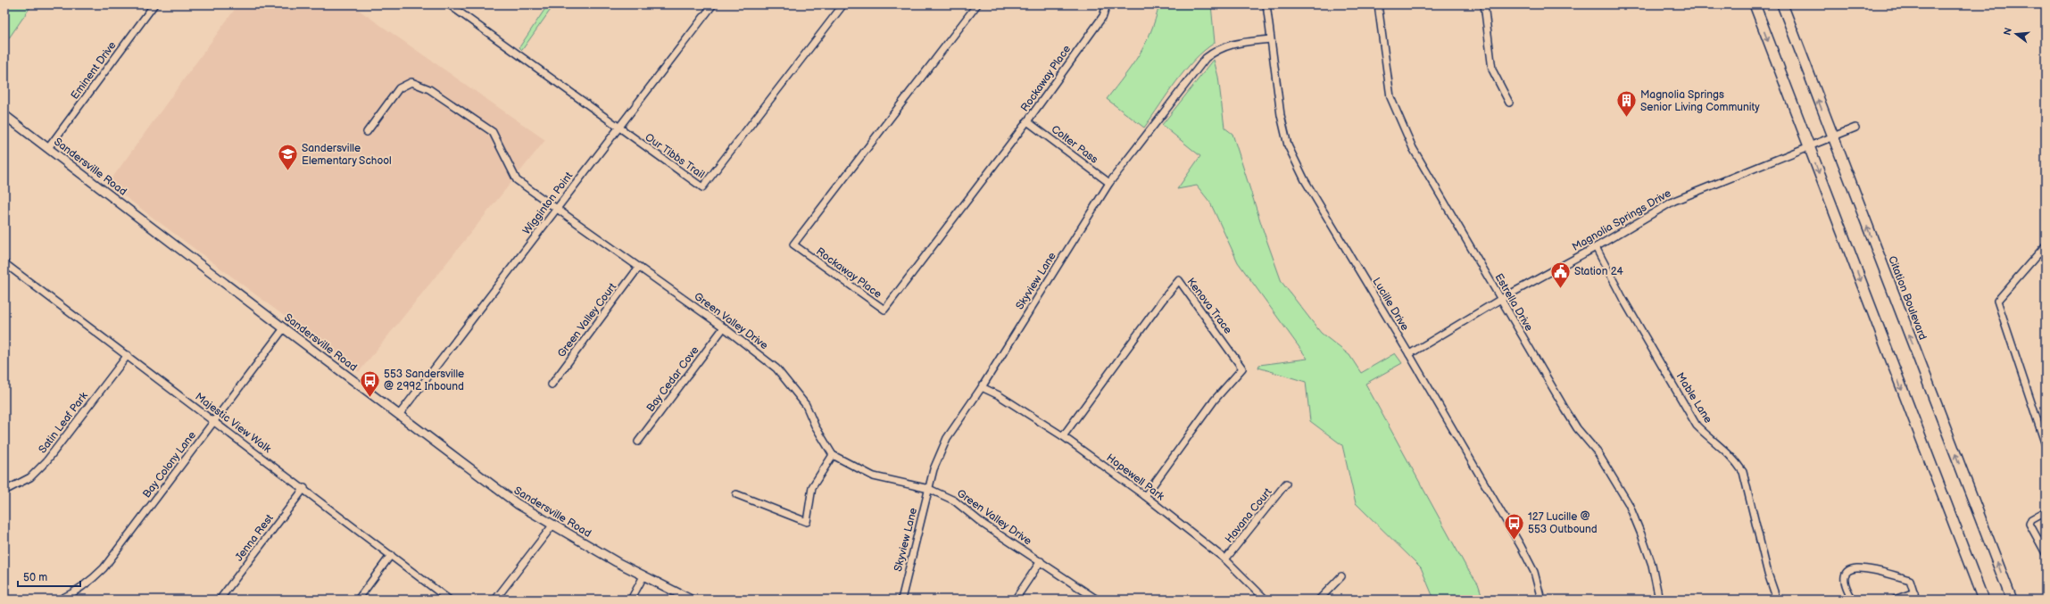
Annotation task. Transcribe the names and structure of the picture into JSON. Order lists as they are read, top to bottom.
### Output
{
  "streets": {
    "main road": ["Citation Boulevard"],
    "street": [
      "Eminent Drive",
      "Rockaway Place",
      "Colter Pass",
      "Our Tibbs Trail",
      "Sandersville Road",
      "Wigginton Point",
      "Magnolia Springs Drive",
      "Skyview Lane",
      "Estrella Drive",
      "Lucille Drive",
      "Kenova Trace",
      "Green Valley Court",
      "Green Valley Drive",
      "Bay Cedar Cove",
      "Mable Lane",
      "Satin Leaf Park",
      "Majestic View Walk",
      "Bay Colony Lane",
      "Hopewell Park",
      "Havana Court",
      "Jenna Rest"
    ]
  },
  "crossings": [
    ["Eminent Drive", "Sandersville Road"],
    ["Rockaway Place", "Colter Pass"],
    ["Colter Pass", "Skyview Lane"],
    ["Our Tibbs Trail", "Wigginton Point"],
    ["Sandersville Road", "Wigginton Point"],
    ["Sandersville Road", "Bay Colony Lane"],
    ["Wigginton Point", "Green Valley Drive"],
    ["Magnolia Springs Drive", "Citation Boulevard"],
    ["Magnolia Springs Drive", "Estrella Drive"],
    ["Magnolia Springs Drive", "Lucille Drive"],
    ["Magnolia Springs Drive", "Mable Lane"],
    ["Skyview Lane", "Lucille Drive"],
    ["Skyview Lane", "Green Valley Drive"],
    ["Skyview Lane", "Hopewell Park"],
    ["Kenova Trace", "Hopewell Park"],
    ["Green Valley Court", "Green Valley Drive"],
    ["Green Valley Drive", "Bay Cedar Cove"],
    ["Satin Leaf Park", "Majestic View Walk"],
    ["Majestic View Walk", "Bay Colony Lane"],
    ["Majestic View Walk", "Jenna Rest"],
    ["Hopewell Park", "Havana Court"]
  ],
  "places": {
    "building": ["Magnolia Springs Senior Living Community"],
    "school or university": ["Sandersville Elementary School"],
    "public building": ["Station 24"],
    "bus stop": ["553 Sandersville @ 2992 Inbound", "127 Lucille @ 553 Outbound"]
  },
  "scale_bar": "50 m",
  "north": "left"
}
